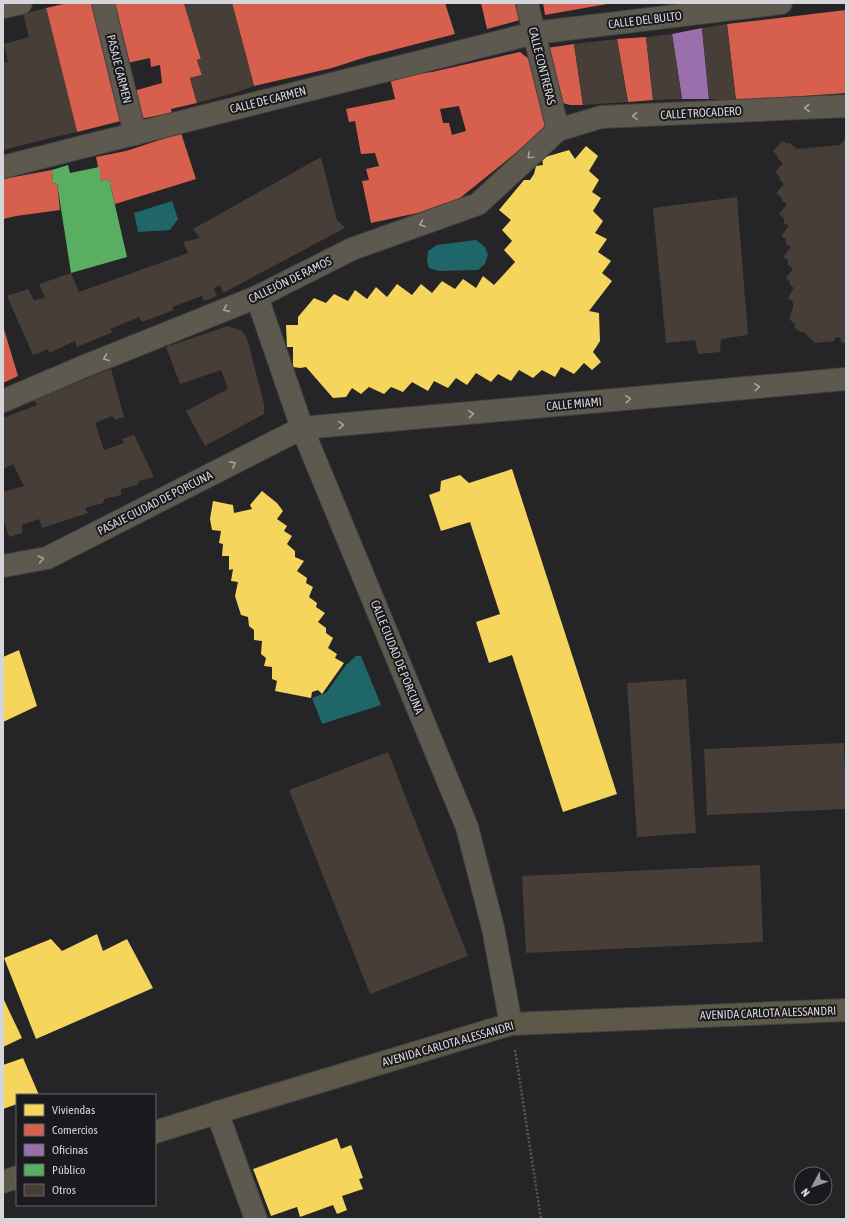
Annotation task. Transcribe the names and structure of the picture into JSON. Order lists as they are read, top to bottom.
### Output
{
  "streets": {
    "main road": ["AVENIDA CARLOTA ALESSANDRI"],
    "street": [
      "CALLE DEL BULTO",
      "CALLE CONTRERAS",
      "PASAJE CARMEN",
      "CALLE DE CARMEN",
      "CALLE TROCADERO",
      "CALLEJÓN DE RAMOS",
      "CALLE MIAMI",
      "PASAJE CIUDAD DE PORCUNA",
      "CALLE CIUDAD DE PORCUNA"
    ]
  },
  "crossings": [
    ["CALLE DEL BULTO", "CALLE CONTRERAS"],
    ["CALLE DEL BULTO", "CALLE DE CARMEN"],
    ["CALLE CONTRERAS", "CALLE DE CARMEN"],
    ["CALLE CONTRERAS", "CALLE TROCADERO"],
    ["CALLE CONTRERAS", "CALLEJÓN DE RAMOS"],
    ["PASAJE CARMEN", "CALLE DE CARMEN"],
    ["CALLE TROCADERO", "CALLEJÓN DE RAMOS"],
    ["CALLEJÓN DE RAMOS", "CALLE CIUDAD DE PORCUNA"],
    ["CALLE MIAMI", "PASAJE CIUDAD DE PORCUNA"],
    ["CALLE MIAMI", "CALLE CIUDAD DE PORCUNA"],
    ["PASAJE CIUDAD DE PORCUNA", "CALLE CIUDAD DE PORCUNA"],
    ["CALLE CIUDAD DE PORCUNA", "AVENIDA CARLOTA ALESSANDRI"]
  ],
  "one_way": [
    "CALLE TROCADERO",
    "CALLEJÓN DE RAMOS",
    "CALLE MIAMI",
    "PASAJE CIUDAD DE PORCUNA"
  ],
  "legend": [
    "Viviendas",
    "Comercios",
    "Oficinas",
    "Público",
    "Otros"
  ],
  "north": "bottom left"
}
